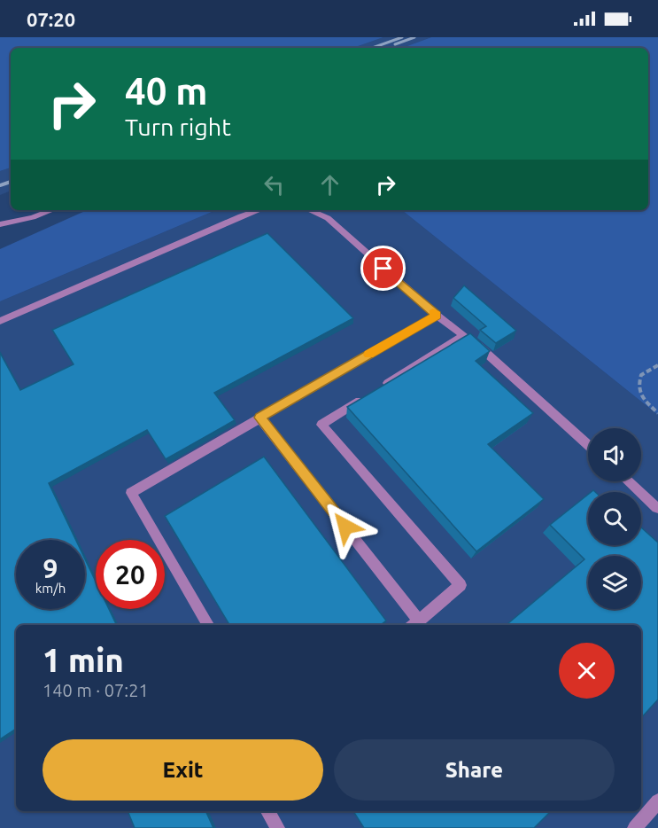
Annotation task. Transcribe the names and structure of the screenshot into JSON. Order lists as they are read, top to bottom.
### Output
{
  "page": {
    "status": "07:20",
    "turn": ["40 m", "Turn right"],
    "speed": "9 km/h",
    "limit": "20",
    "heading": ["1 min", "140 m · 07:21"],
    "buttons": ["Exit", "Share"]
  }
}
